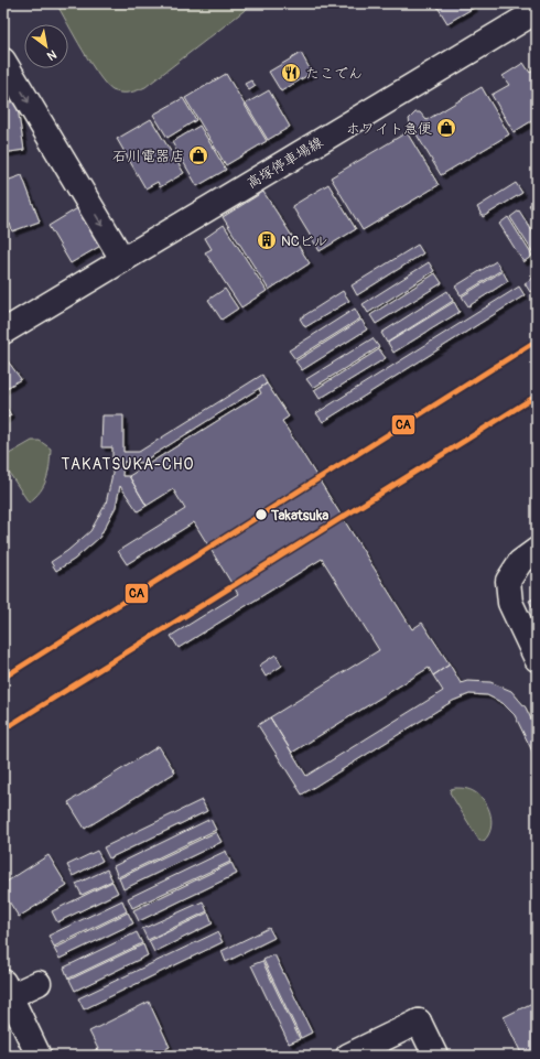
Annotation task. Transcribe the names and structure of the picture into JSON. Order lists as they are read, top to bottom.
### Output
{
  "streets": {
    "main road": ["高塚停車場線"]
  },
  "districts": ["TAKATSUKA-CHO"],
  "places": {
    "restaurant": ["たこでん"],
    "shop": ["ホワイト急便", "石川電器店"],
    "building": ["NCビル"],
    "other": ["Takatsuka"]
  },
  "lines": ["transit line CA"],
  "north": "bottom right"
}
